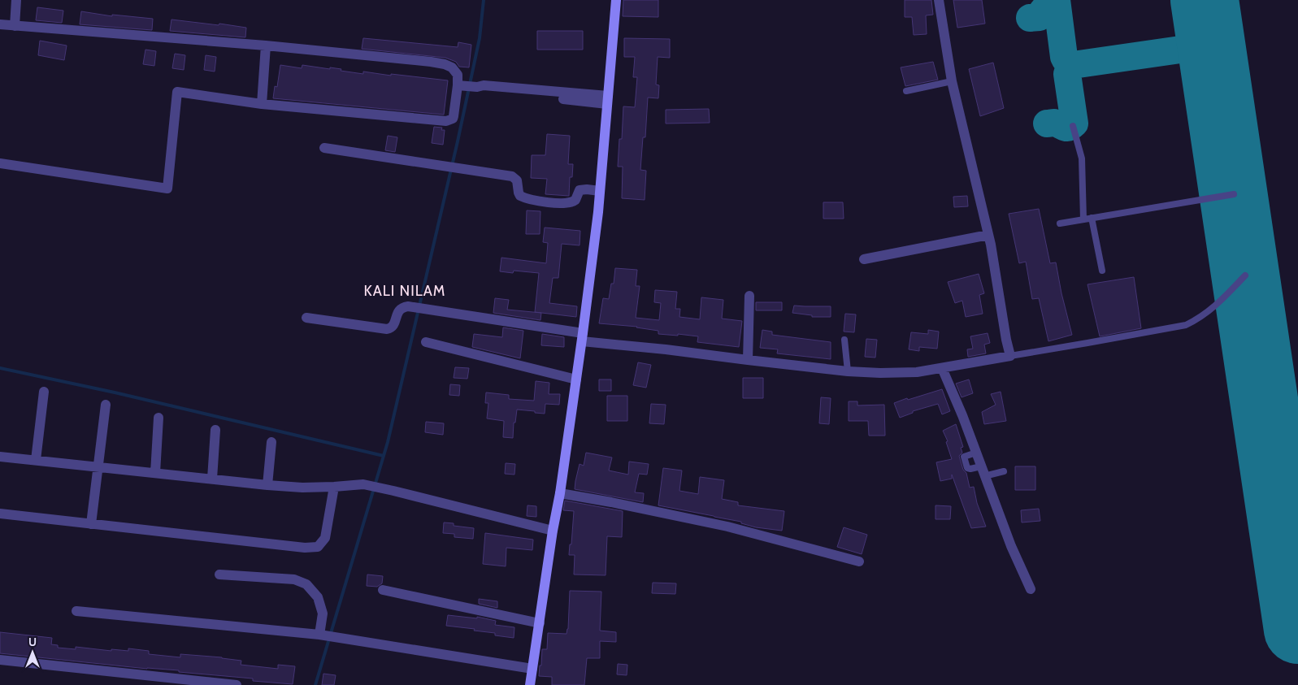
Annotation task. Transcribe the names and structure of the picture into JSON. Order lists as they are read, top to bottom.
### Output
{
  "districts": ["KALI NILAM"],
  "north": "top"
}
